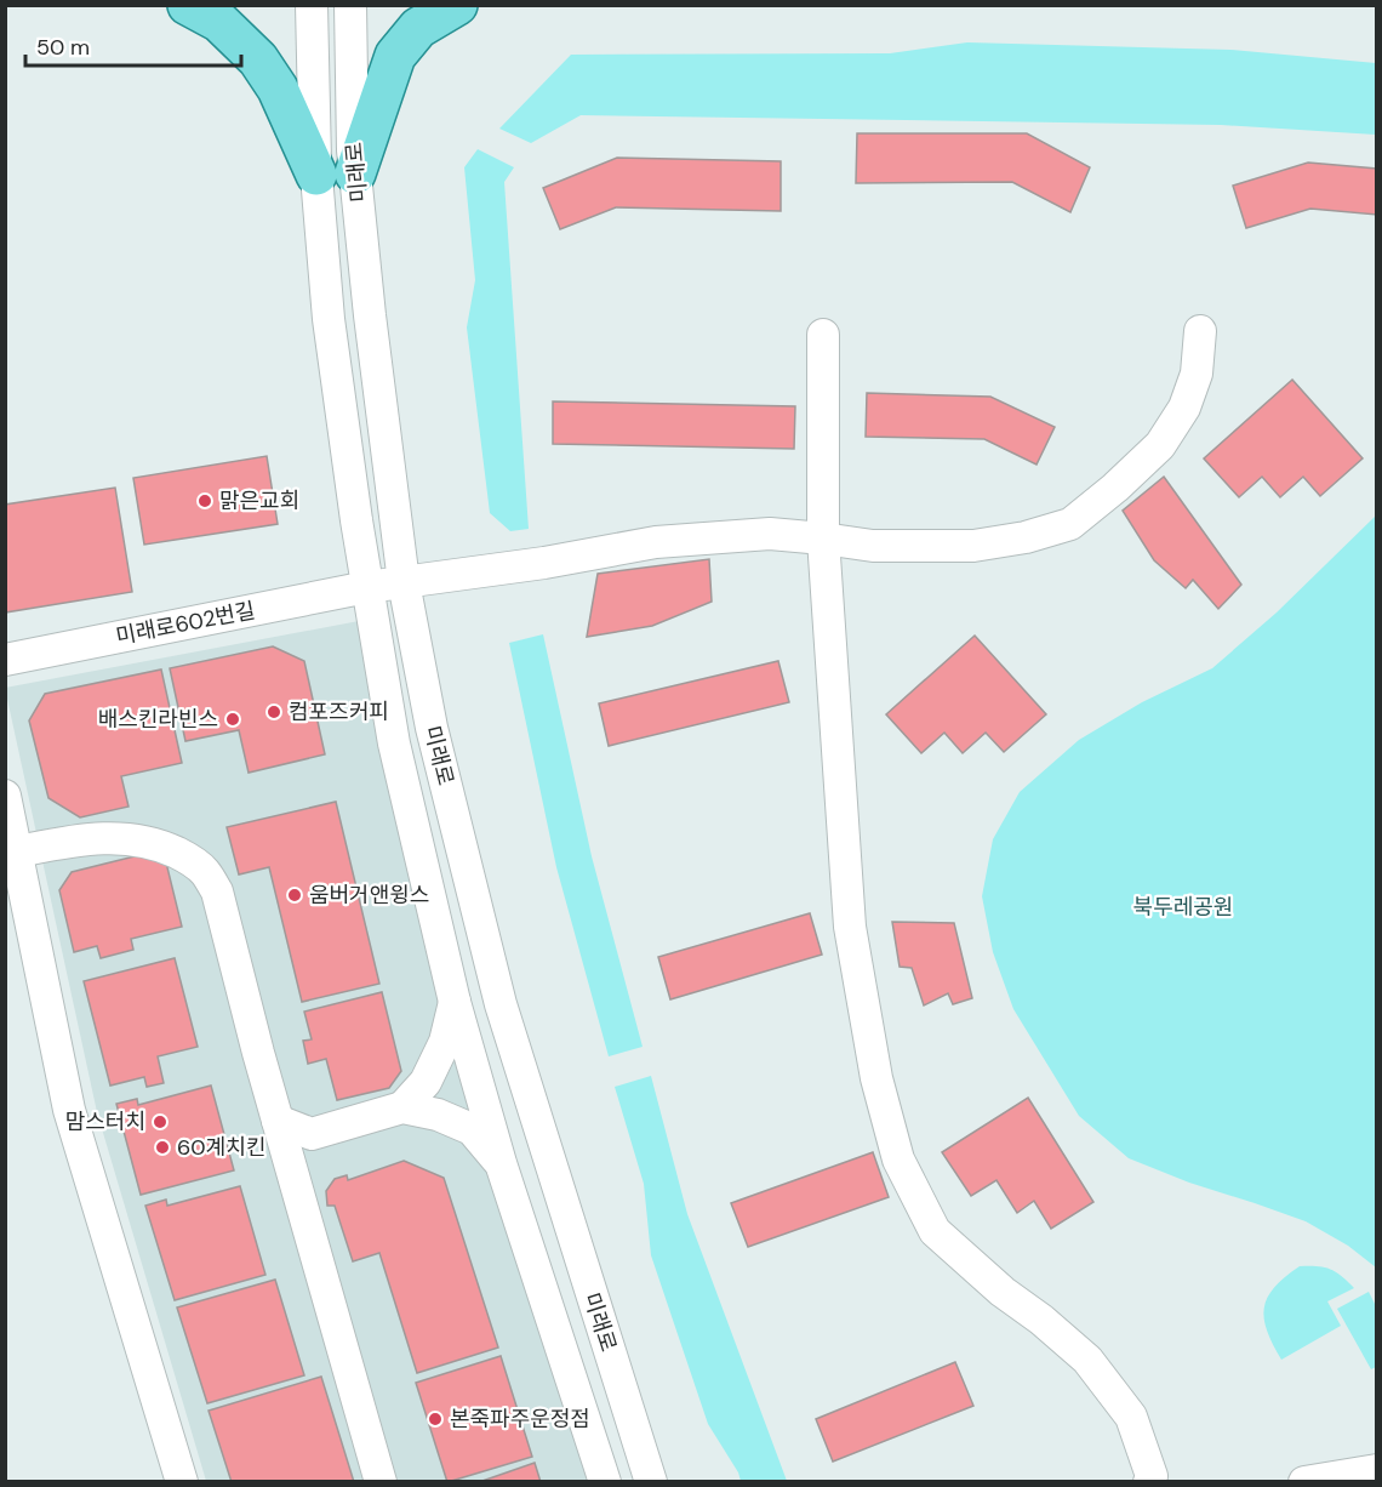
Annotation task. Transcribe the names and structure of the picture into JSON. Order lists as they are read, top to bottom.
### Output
{
  "streets": {
    "street": ["미래로", "미래로602번길"]
  },
  "crossings": [
    ["미래로", "미래로602번길"]
  ],
  "parks": ["북두레공원"],
  "places": [
    "맑은교회",
    "컴포즈커피",
    "배스킨라빈스",
    "움버거앤윙스",
    "맘스터치",
    "60계치킨",
    "본죽파주운정점"
  ],
  "scale_bar": "50 m"
}
